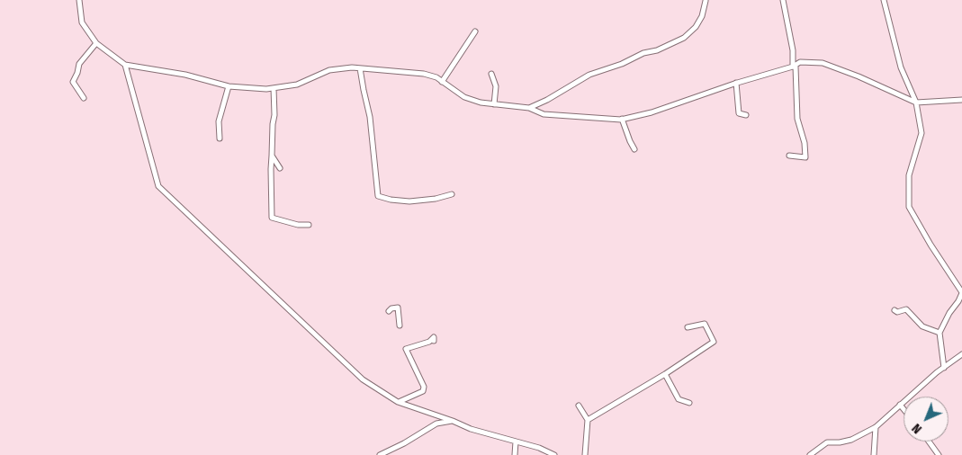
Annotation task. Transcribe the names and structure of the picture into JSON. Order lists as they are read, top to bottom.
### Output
{
  "north": "bottom left"
}
